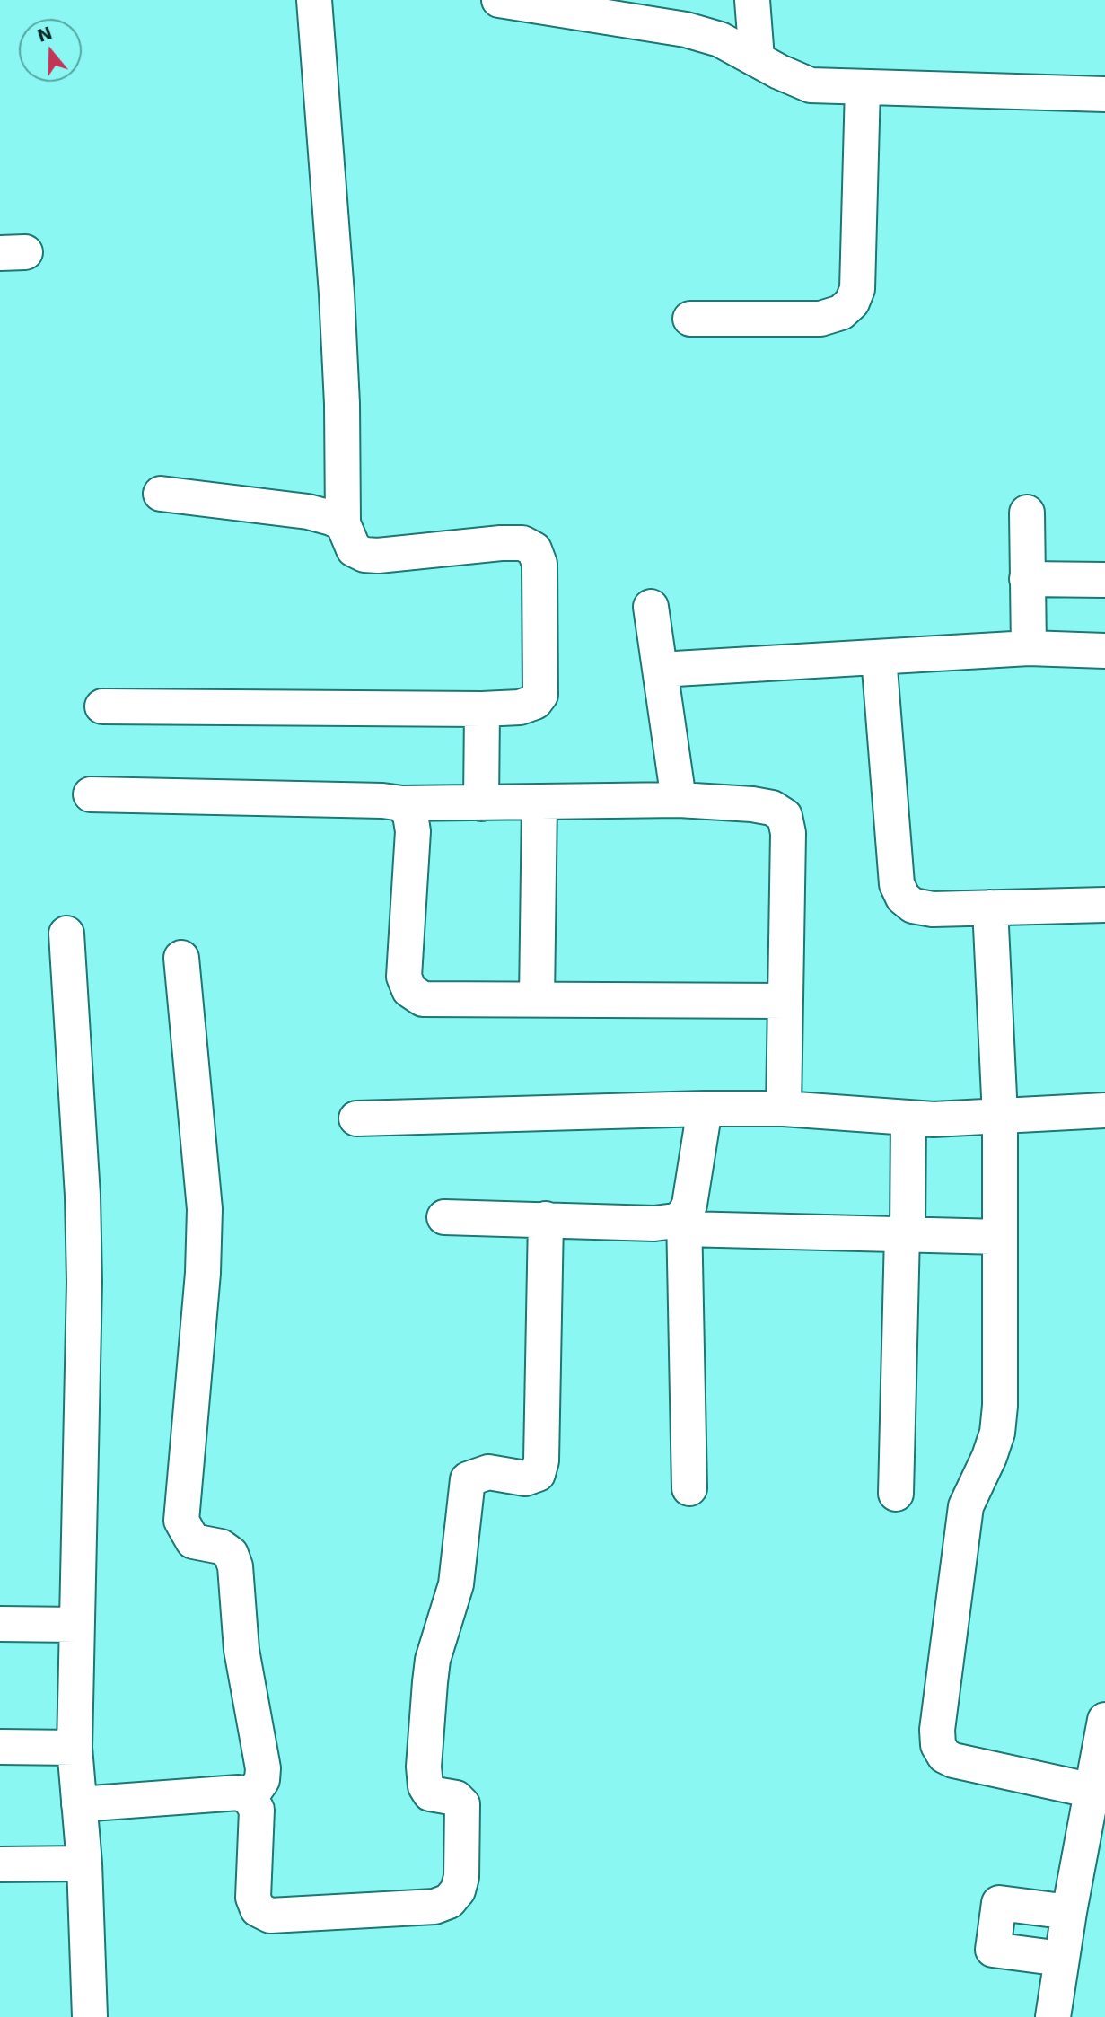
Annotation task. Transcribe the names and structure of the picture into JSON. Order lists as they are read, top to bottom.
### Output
{
  "north": "top"
}
